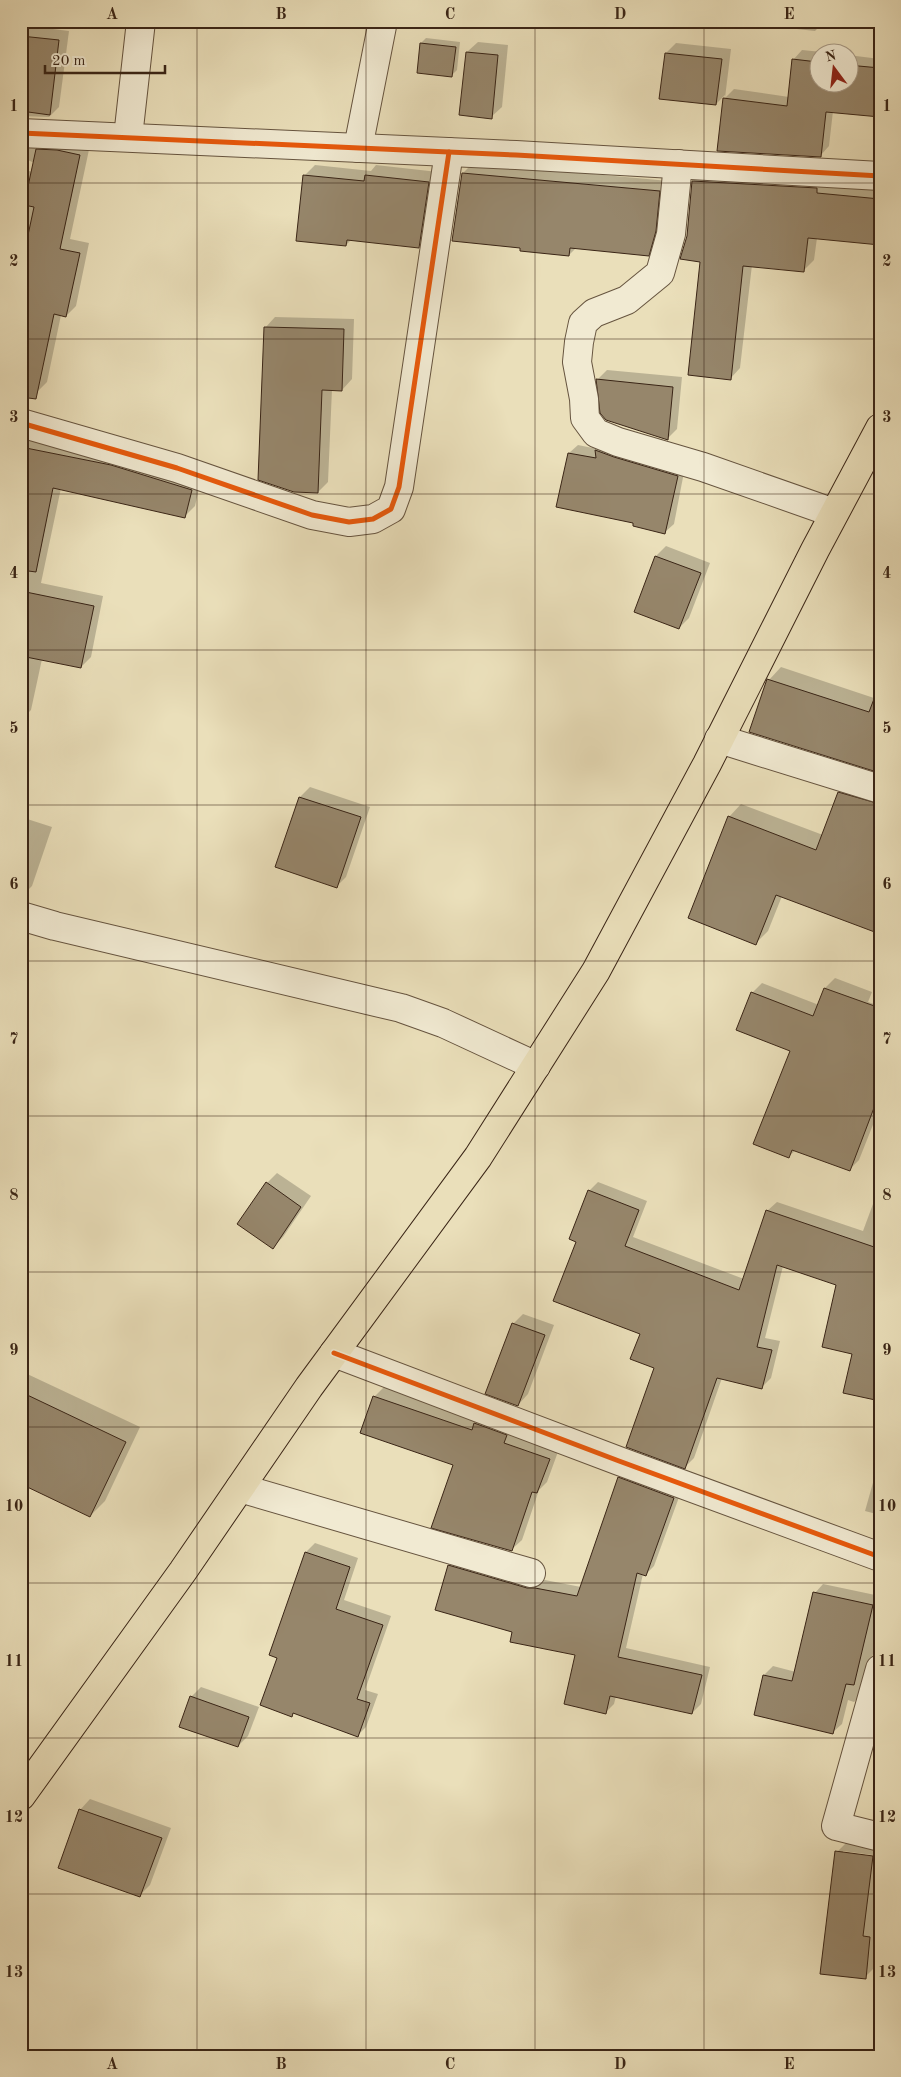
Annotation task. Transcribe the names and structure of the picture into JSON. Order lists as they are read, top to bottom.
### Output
{
  "scale_bar": "20 m",
  "north": "top",
  "grid": {
    "columns": [
      "A",
      "B",
      "C",
      "D",
      "E"
    ],
    "rows": [
      "1",
      "2",
      "3",
      "4",
      "5",
      "6",
      "7",
      "8",
      "9",
      "10",
      "11",
      "12",
      "13"
    ]
  }
}
